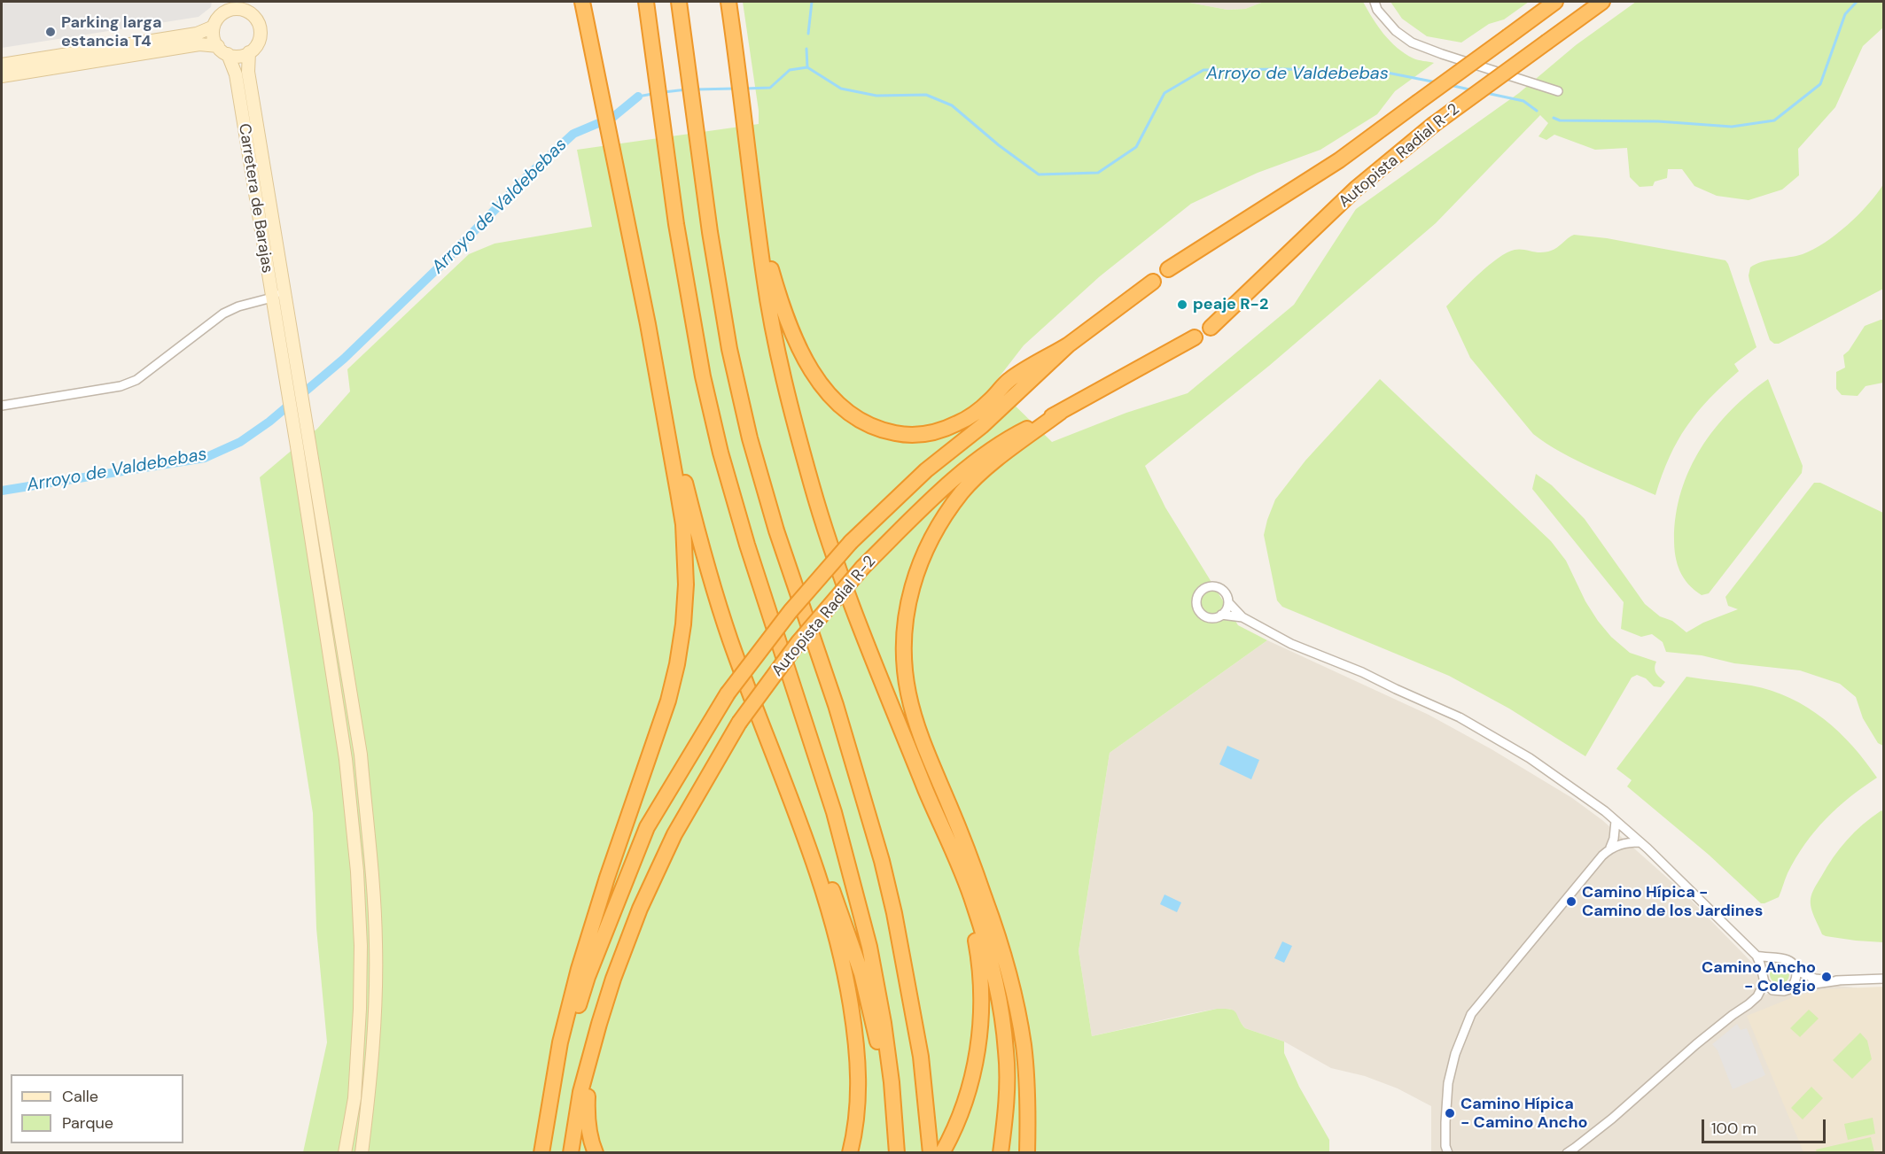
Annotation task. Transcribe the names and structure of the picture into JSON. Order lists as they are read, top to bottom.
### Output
{
  "streets": {
    "highway": ["Autopista Radial R-2"],
    "street": ["Carretera de Barajas"]
  },
  "water": ["Arroyo de Valdebebas"],
  "places": [
    "Parking larga estancia T4",
    "peaje R-2",
    "Camino Hípica - Camino de los Jardines",
    "Camino Ancho - Colegio",
    "Camino Hípica - Camino Ancho"
  ],
  "legend": ["Calle", "Parque"],
  "scale_bar": "100 m"
}
